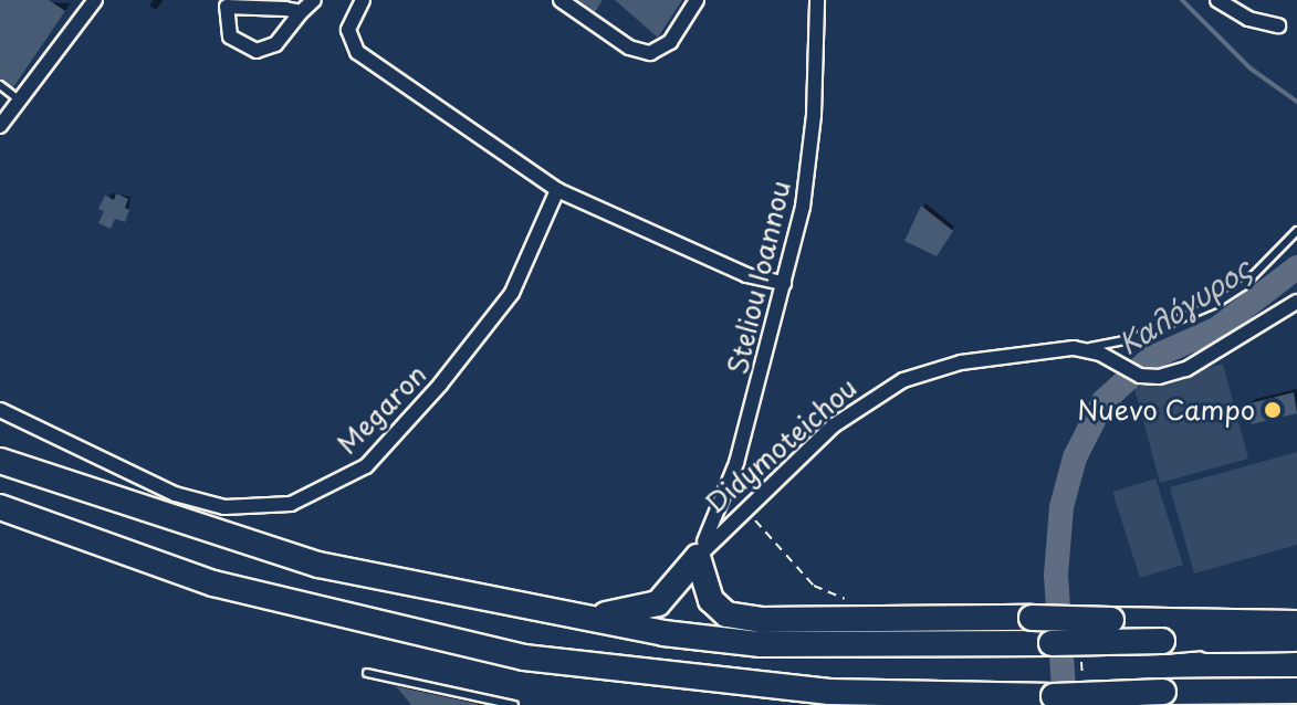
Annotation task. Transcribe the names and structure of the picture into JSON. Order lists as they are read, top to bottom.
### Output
{
  "streets": {
    "street": ["Steliou Ioannou", "Megaron", "Didymoteichou"]
  },
  "crossings": [
    ["Steliou Ioannou", "Didymoteichou"]
  ],
  "water": ["Καλόγυρος"],
  "places": ["Nuevo Campo"]
}
